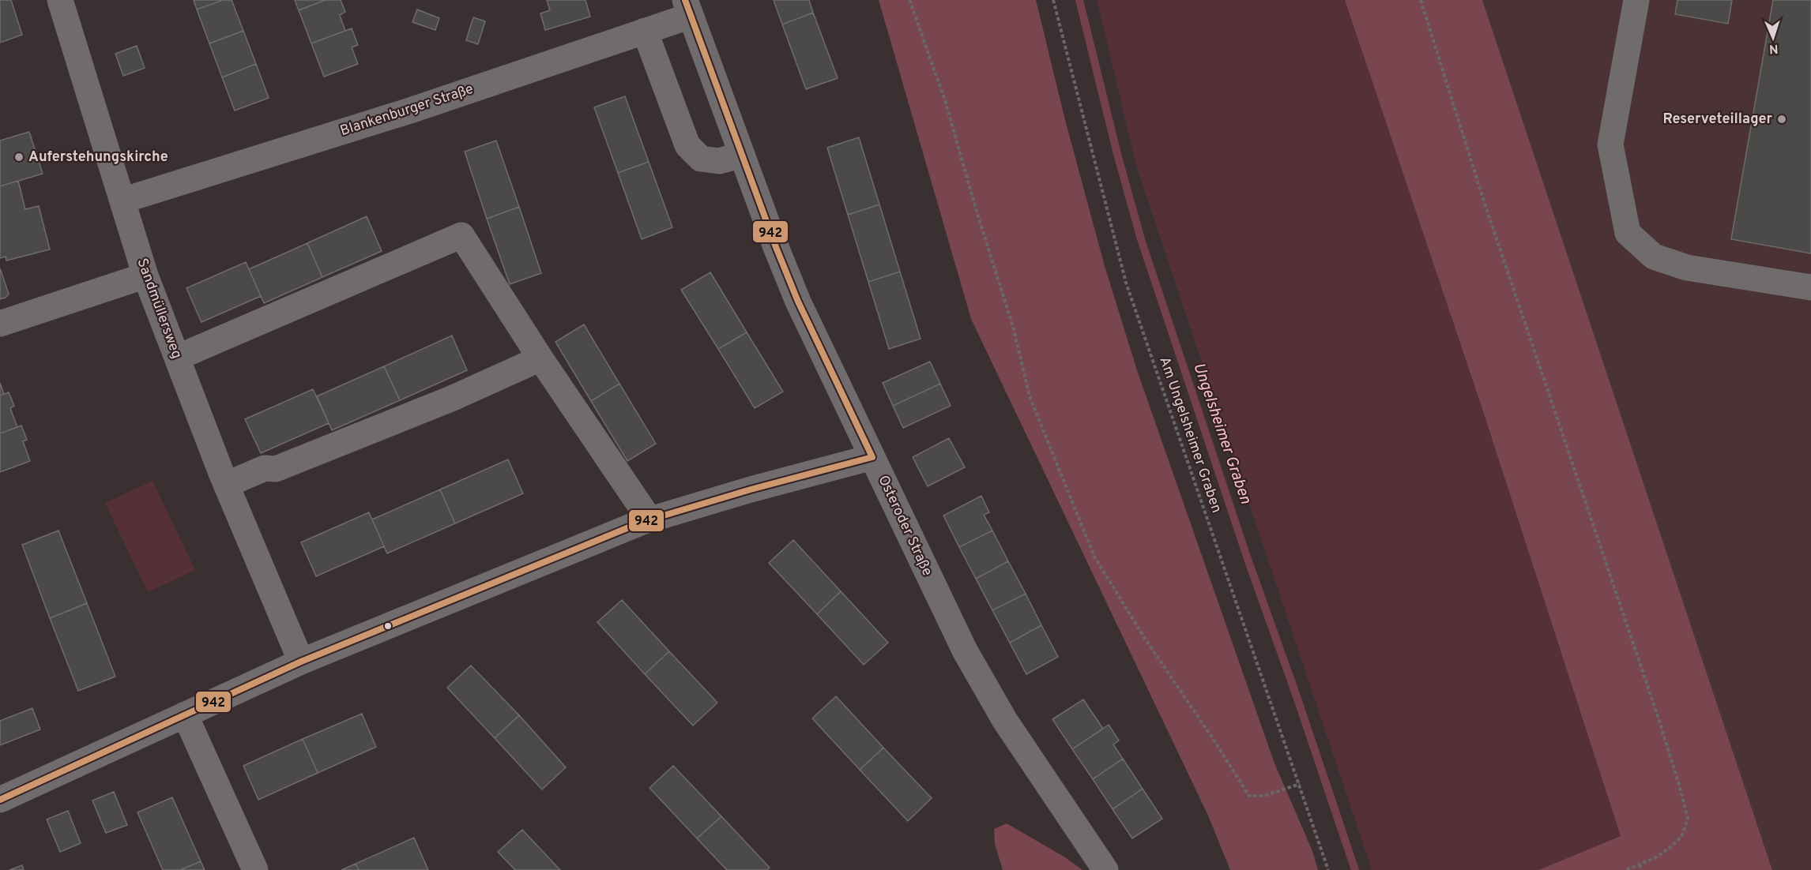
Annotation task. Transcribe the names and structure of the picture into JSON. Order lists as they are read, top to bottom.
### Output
{
  "streets": {
    "street": ["Blankenburger Straße", "Sandmüllersweg", "Osteroder Straße"],
    "path": ["Am Ungelsheimer Graben"]
  },
  "crossings": [
    ["Blankenburger Straße", "Sandmüllersweg"],
    ["Blankenburger Straße", "Osteroder Straße"]
  ],
  "water": ["Ungelsheimer Graben"],
  "places": ["Reserveteillager", "Auferstehungskirche"],
  "lines": ["transit line 942"],
  "north": "bottom"
}
